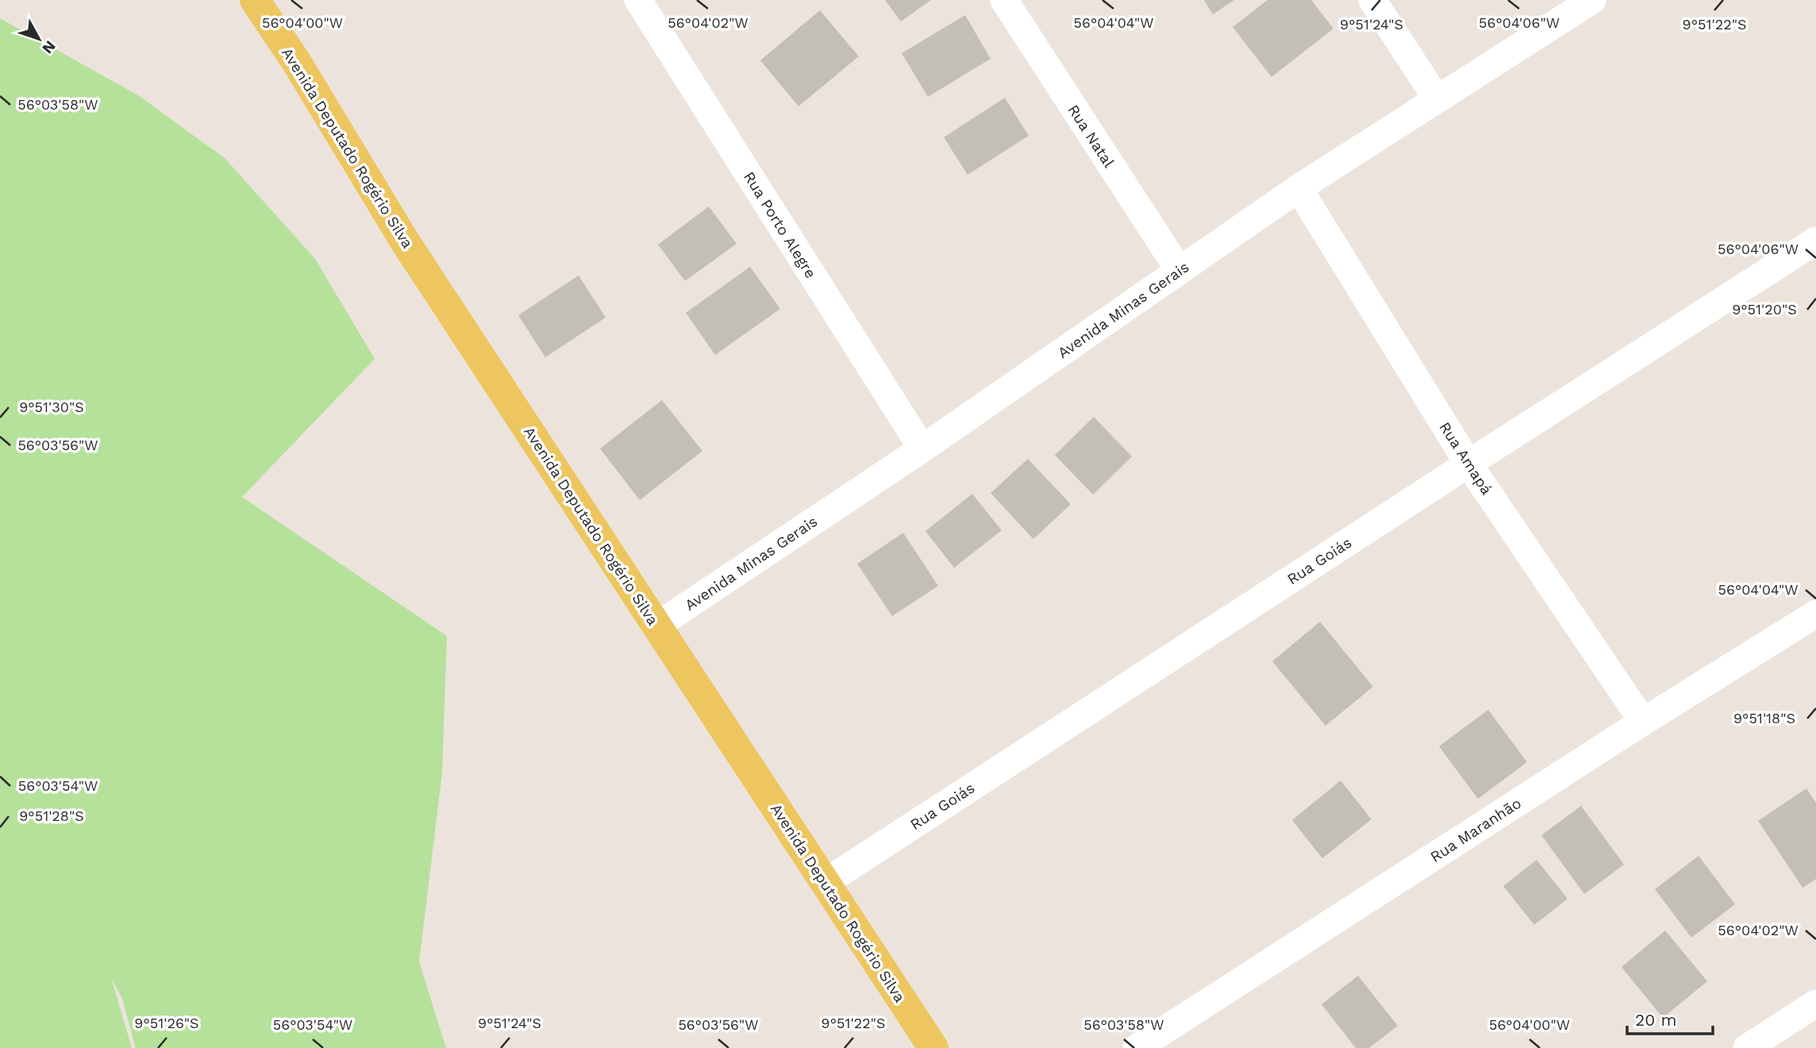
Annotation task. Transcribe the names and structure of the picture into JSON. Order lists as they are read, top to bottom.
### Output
{
  "streets": {
    "main road": ["Avenida Deputado Rogério Silva"],
    "street": [
      "Rua Natal",
      "Rua Porto Alegre",
      "Avenida Minas Gerais",
      "Rua Amapá",
      "Rua Goiás",
      "Rua Maranhão"
    ]
  },
  "crossings": [
    ["Rua Natal", "Avenida Minas Gerais"],
    ["Avenida Deputado Rogério Silva", "Avenida Minas Gerais"],
    ["Avenida Deputado Rogério Silva", "Rua Goiás"],
    ["Rua Porto Alegre", "Avenida Minas Gerais"],
    ["Avenida Minas Gerais", "Rua Amapá"],
    ["Rua Amapá", "Rua Goiás"],
    ["Rua Amapá", "Rua Maranhão"]
  ],
  "scale_bar": "20 m",
  "north": "bottom right",
  "coordinates": [
    "56°04'02\"W",
    "56°04'04\"W",
    "56°04'06\"W",
    "56°04'00\"W",
    "9°51'24\"S",
    "9°51'22\"S",
    "56°03'58\"W",
    "9°51'20\"S",
    "9°51'30\"S",
    "56°03'56\"W",
    "9°51'18\"S",
    "56°03'54\"W",
    "9°51'28\"S",
    "9°51'26\"S"
  ]
}
